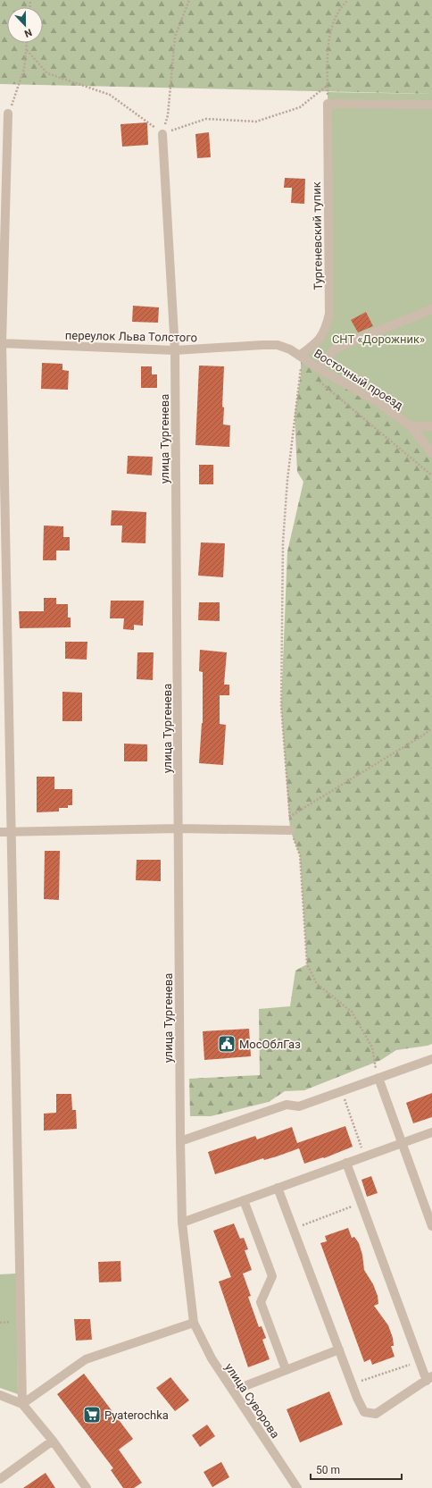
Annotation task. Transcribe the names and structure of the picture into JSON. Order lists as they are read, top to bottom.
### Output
{
  "streets": {
    "street": [
      "Тургеневский тупик",
      "переулок Льва Толстого",
      "Восточный проезд",
      "улица Тургенева",
      "улица Суворова"
    ]
  },
  "crossings": [
    ["Тургеневский тупик", "переулок Льва Толстого"],
    ["Тургеневский тупик", "Восточный проезд"],
    ["переулок Льва Толстого", "Восточный проезд"],
    ["переулок Льва Толстого", "улица Тургенева"],
    ["улица Тургенева", "улица Суворова"]
  ],
  "parks": ["СНТ «Дорожник»"],
  "places": {
    "public building": ["МосОблГаз"],
    "supermarket": ["Pyaterochka"]
  },
  "scale_bar": "50 m",
  "north": "bottom"
}
